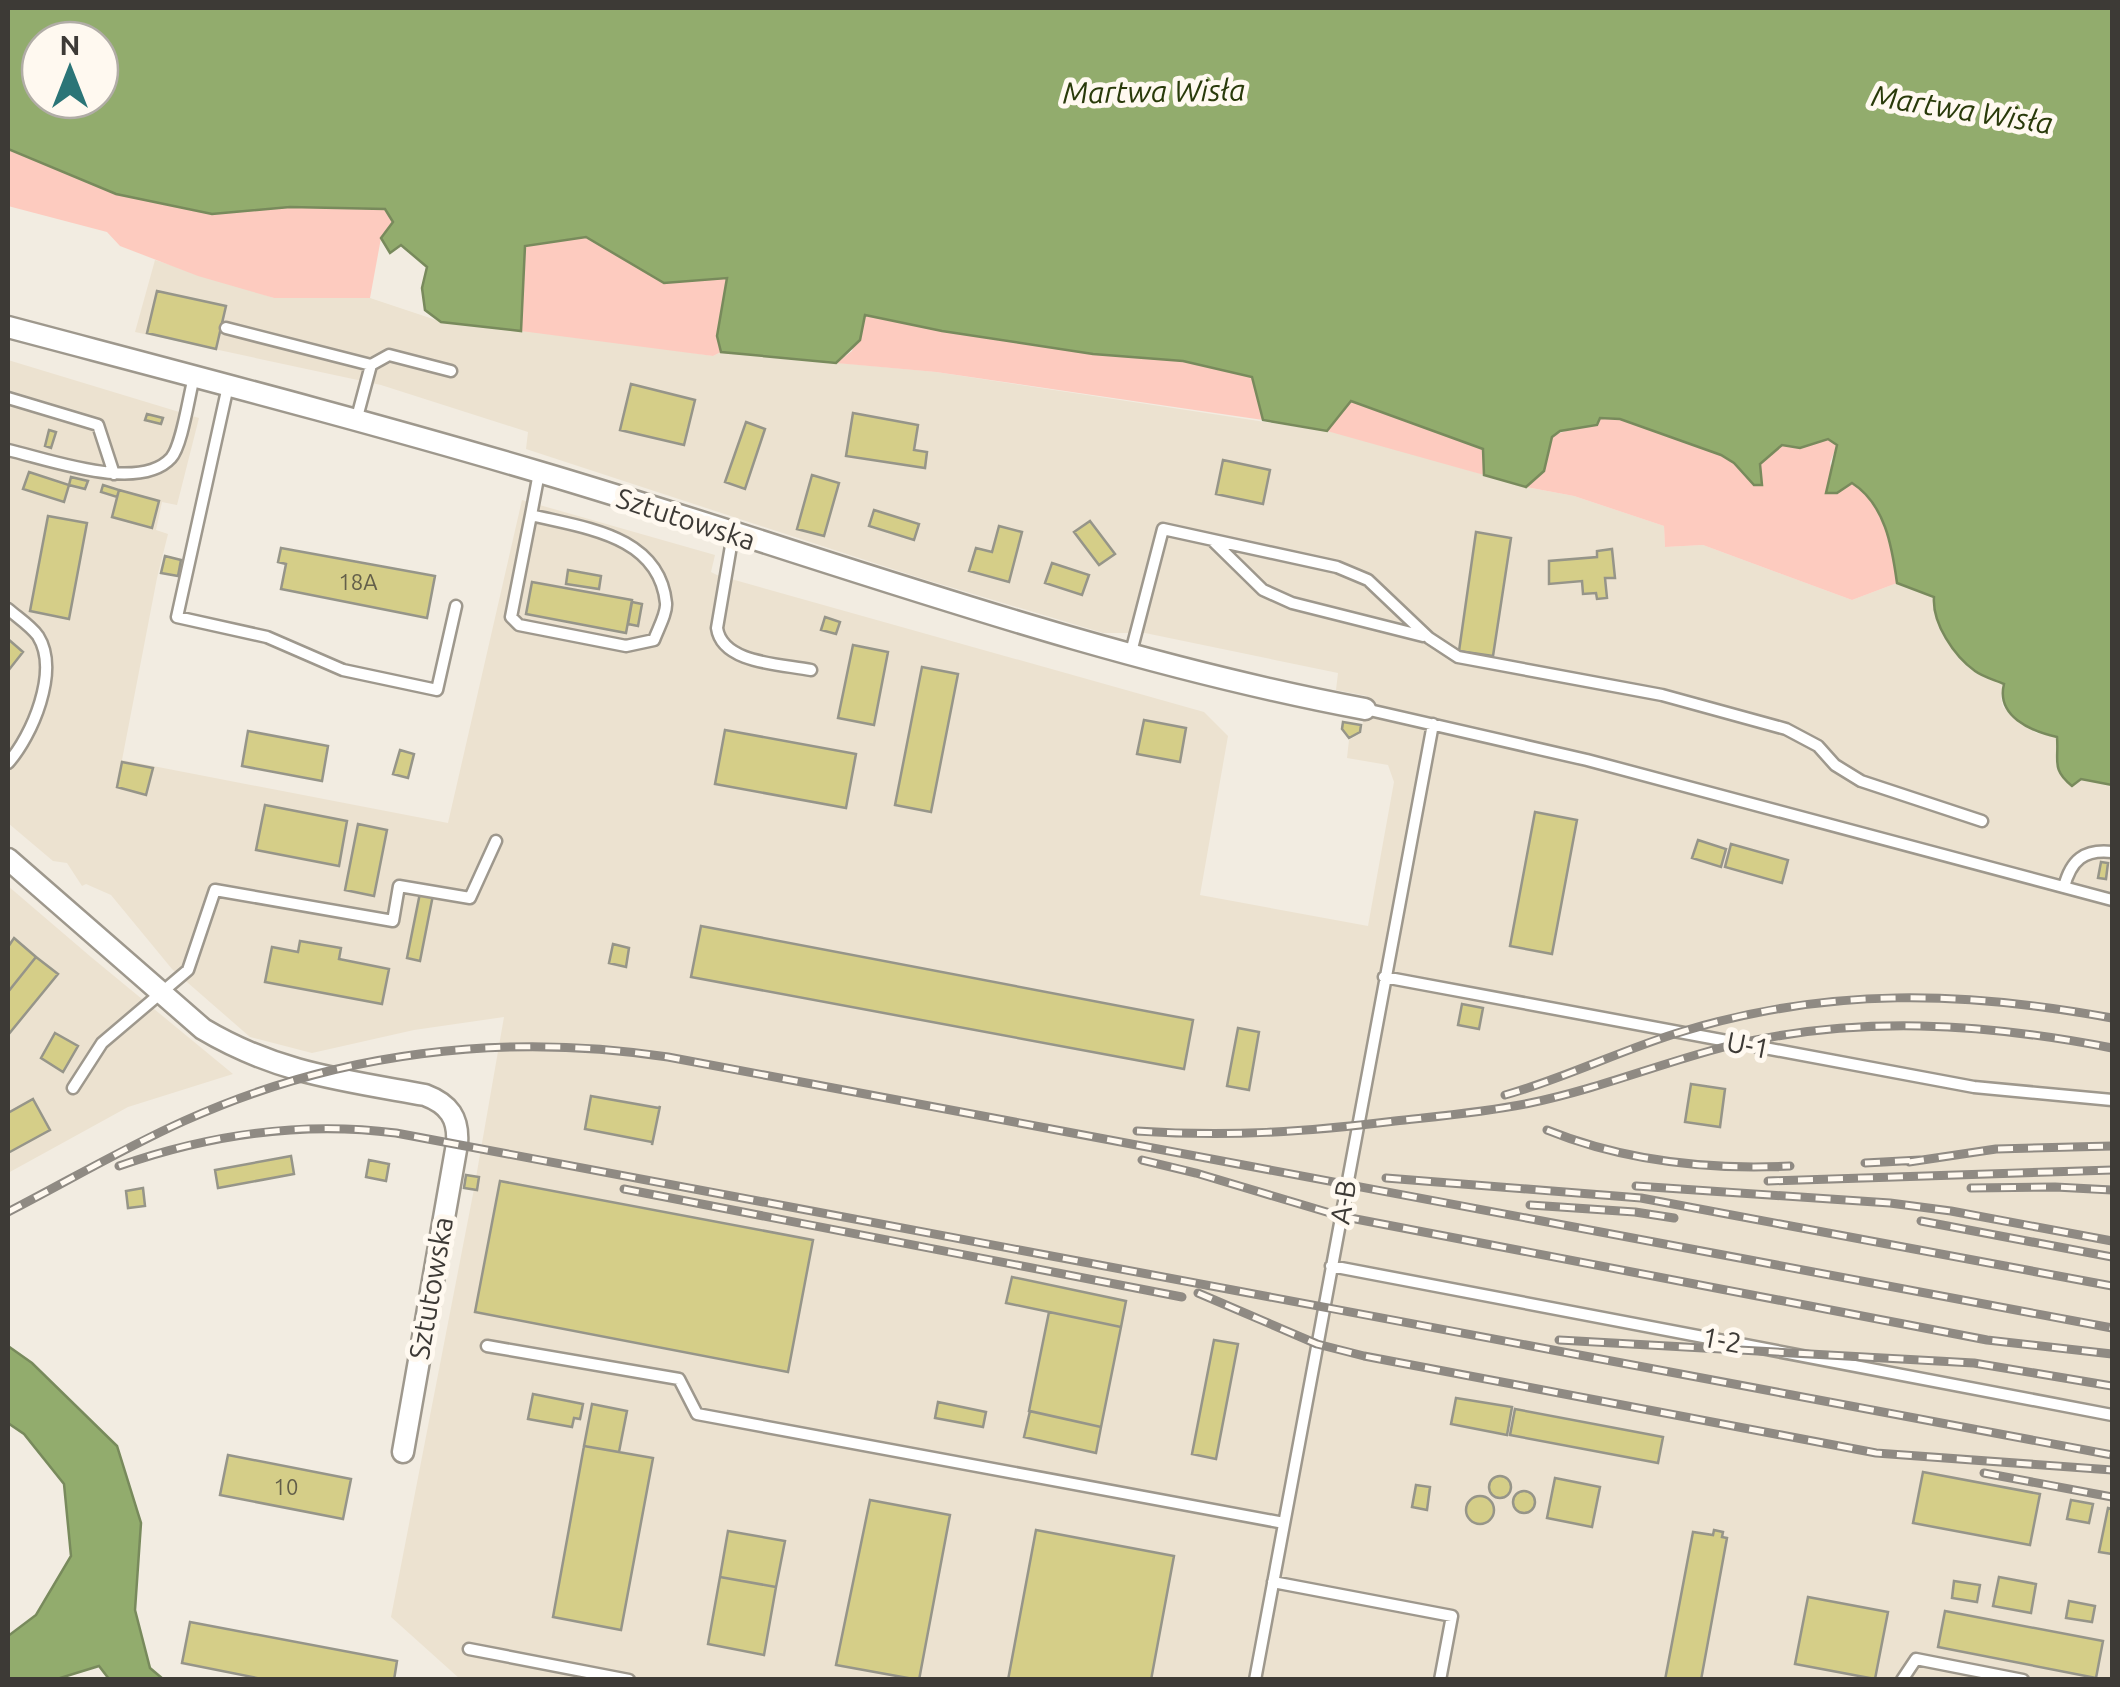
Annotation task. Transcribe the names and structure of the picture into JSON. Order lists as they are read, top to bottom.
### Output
{
  "streets": {
    "street": ["Sztutowska"],
    "lane": ["U-1", "A-B", "1-2"]
  },
  "crossings": [
    ["U-1", "A-B"],
    ["A-B", "1-2"]
  ],
  "water": ["Martwa Wisła"],
  "house_numbers": ["18A", "10"],
  "north": "top"
}
